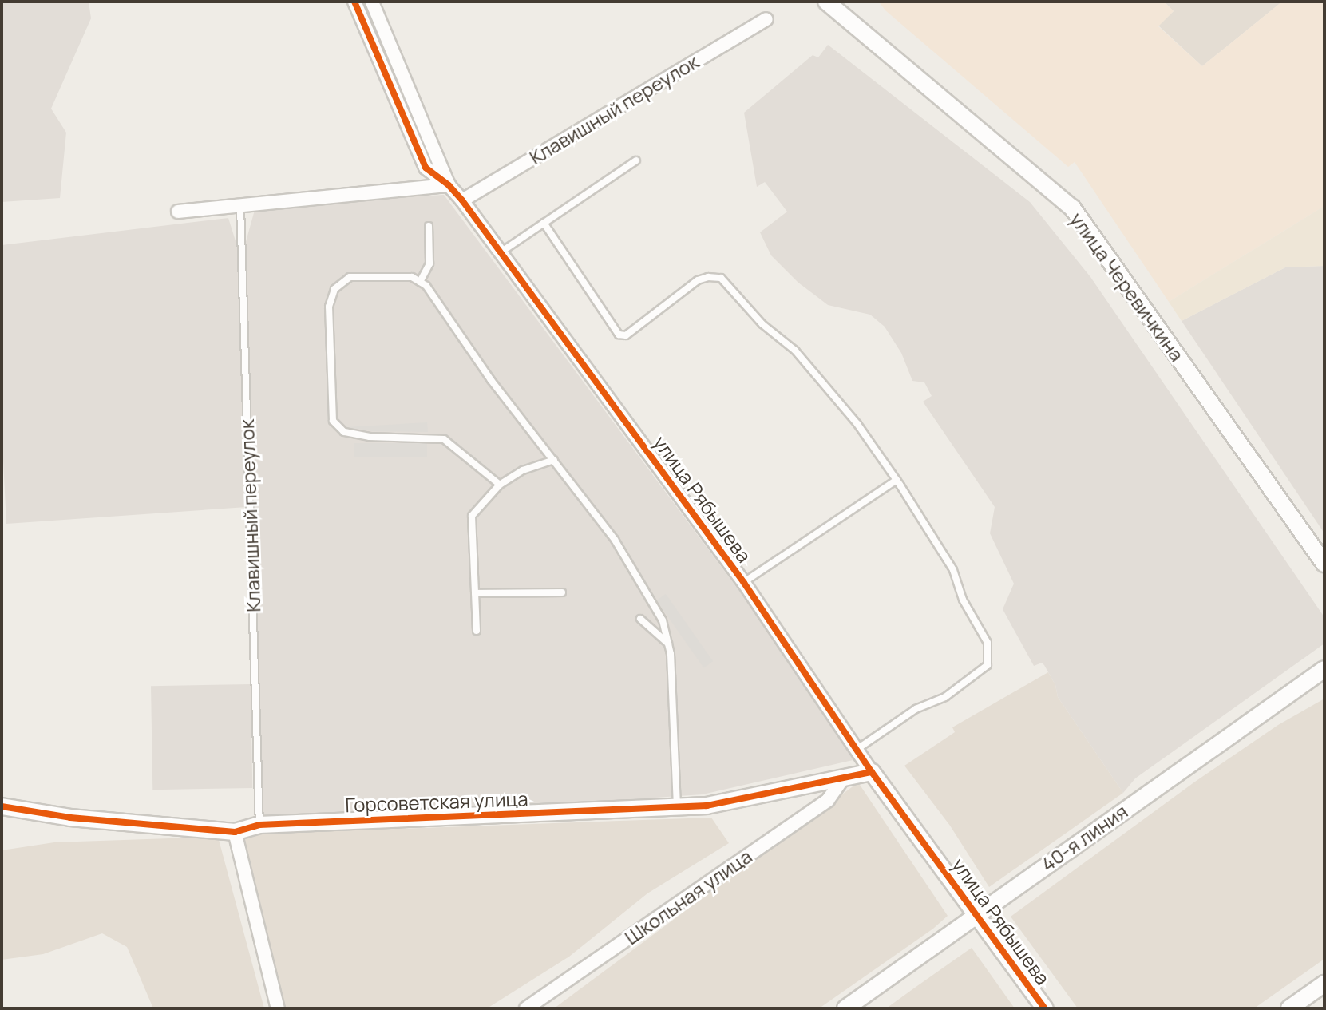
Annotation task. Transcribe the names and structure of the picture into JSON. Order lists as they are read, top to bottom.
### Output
{
  "streets": {
    "street": [
      "Клавишный переулок",
      "улица Черевичкина",
      "улица Рябышева",
      "Горсоветская улица",
      "40-я линия",
      "Школьная улица"
    ]
  },
  "crossings": [
    ["Клавишный переулок", "улица Рябышева"],
    ["Клавишный переулок", "Горсоветская улица"],
    ["улица Рябышева", "Горсоветская улица"],
    ["улица Рябышева", "40-я линия"],
    ["Горсоветская улица", "Школьная улица"]
  ]
}
